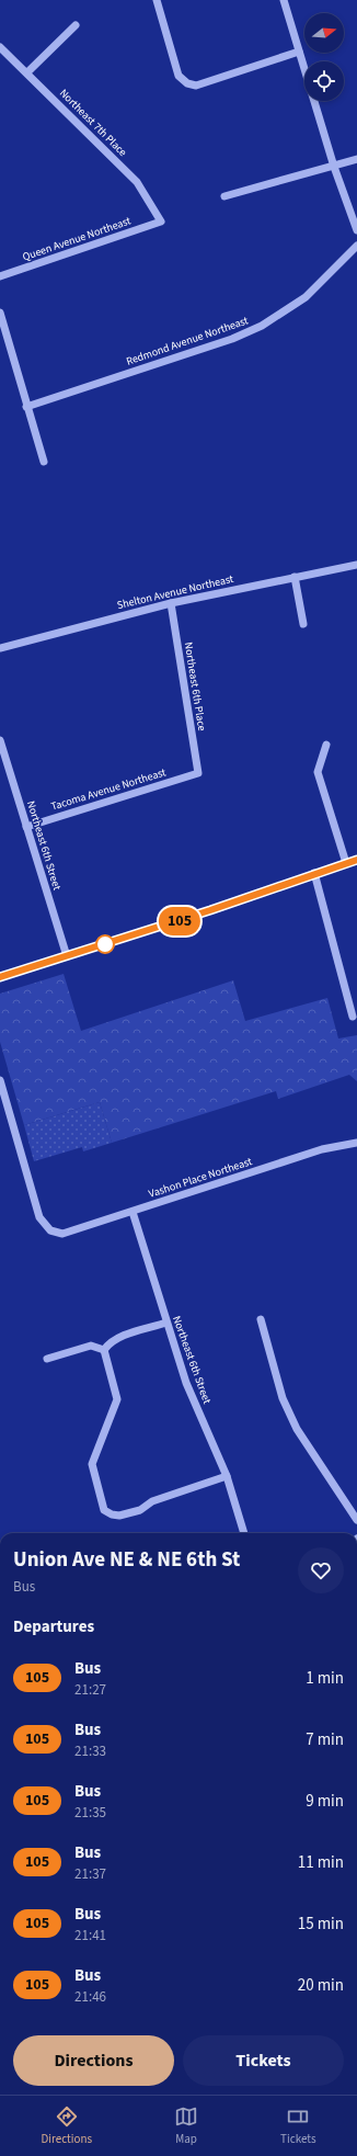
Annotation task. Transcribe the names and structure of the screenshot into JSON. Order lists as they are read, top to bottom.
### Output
{
  "streets": {
    "street": [
      "Northeast 7th Place",
      "Queen Avenue Northeast",
      "Redmond Avenue Northeast",
      "Shelton Avenue Northeast",
      "Northeast 6th Place",
      "Tacoma Avenue Northeast",
      "Northeast 6th Street",
      "Vashon Place Northeast"
    ]
  },
  "crossings": [
    ["Northeast 7th Place", "Queen Avenue Northeast"],
    ["Shelton Avenue Northeast", "Northeast 6th Place"],
    ["Northeast 6th Place", "Tacoma Avenue Northeast"],
    ["Tacoma Avenue Northeast", "Northeast 6th Street"],
    ["Northeast 6th Street", "Vashon Place Northeast"]
  ],
  "lines": ["bus line 105"],
  "north": "right",
  "page": {
    "on_map": "105",
    "heading": [
      ["Union Ave NE & NE 6th St", "Bus"],
      "Departures"
    ],
    "list": [
      {
        "mark": "105",
        "name": "Bus",
        "note": "21:27",
        "value": "1 min"
      },
      {
        "mark": "105",
        "name": "Bus",
        "note": "21:33",
        "value": "7 min"
      },
      {
        "mark": "105",
        "name": "Bus",
        "note": "21:35",
        "value": "9 min"
      },
      {
        "mark": "105",
        "name": "Bus",
        "note": "21:37",
        "value": "11 min"
      },
      {
        "mark": "105",
        "name": "Bus",
        "note": "21:41",
        "value": "15 min"
      },
      {
        "mark": "105",
        "name": "Bus",
        "note": "21:46",
        "value": "20 min"
      }
    ],
    "buttons": ["Directions", "Tickets"],
    "tabs": ["Directions", "Map", "Tickets"]
  }
}
